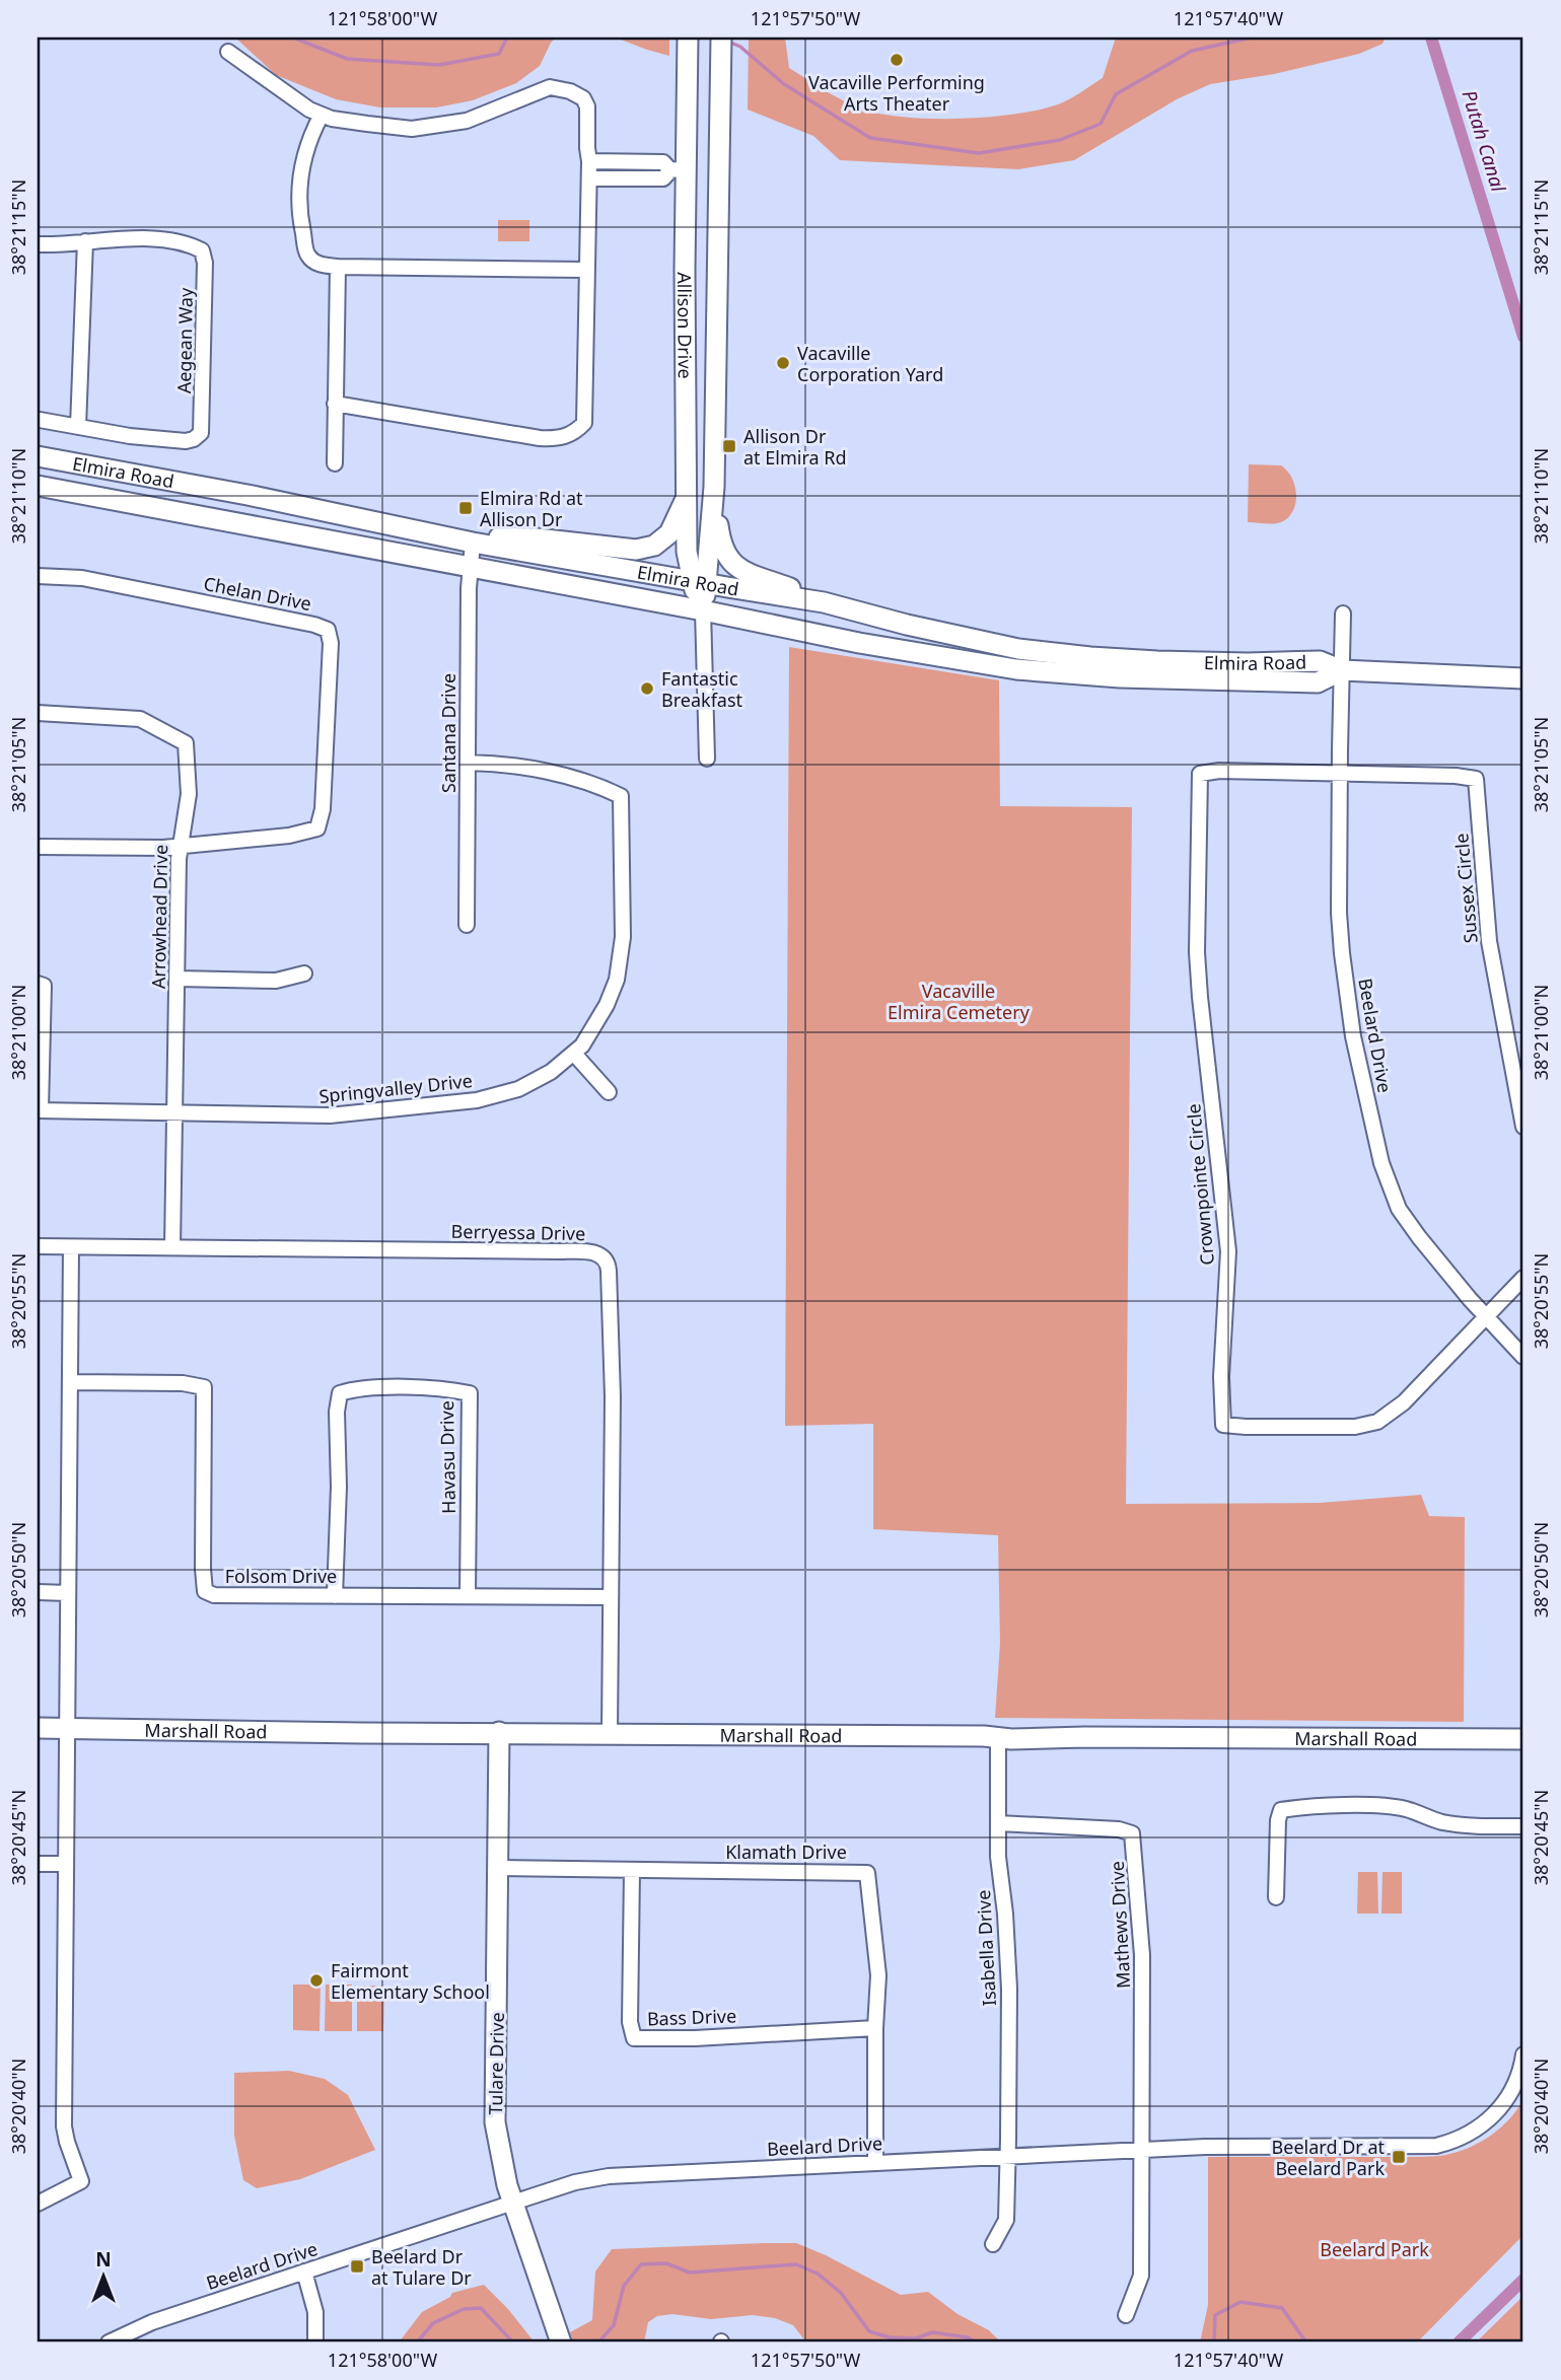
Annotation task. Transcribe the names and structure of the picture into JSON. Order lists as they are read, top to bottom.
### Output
{
  "streets": {
    "main road": [
      "Allison Drive",
      "Elmira Road",
      "Marshall Road",
      "Tulare Drive"
    ],
    "street": [
      "Aegean Way",
      "Chelan Drive",
      "Santana Drive",
      "Sussex Circle",
      "Arrowhead Drive",
      "Beelard Drive",
      "Springvalley Drive",
      "Crownpointe Circle",
      "Berryessa Drive",
      "Havasu Drive",
      "Folsom Drive",
      "Klamath Drive",
      "Mathews Drive",
      "Isabella Drive",
      "Bass Drive"
    ]
  },
  "crossings": [
    ["Allison Drive", "Elmira Road"],
    ["Elmira Road", "Santana Drive"],
    ["Elmira Road", "Beelard Drive"],
    ["Chelan Drive", "Arrowhead Drive"],
    ["Santana Drive", "Springvalley Drive"],
    ["Sussex Circle", "Beelard Drive"],
    ["Sussex Circle", "Crownpointe Circle"],
    ["Arrowhead Drive", "Springvalley Drive"],
    ["Arrowhead Drive", "Berryessa Drive"],
    ["Beelard Drive", "Crownpointe Circle"],
    ["Beelard Drive", "Klamath Drive"],
    ["Beelard Drive", "Mathews Drive"],
    ["Beelard Drive", "Isabella Drive"],
    ["Beelard Drive", "Tulare Drive"],
    ["Berryessa Drive", "Folsom Drive"],
    ["Berryessa Drive", "Marshall Road"],
    ["Havasu Drive", "Folsom Drive"],
    ["Marshall Road", "Isabella Drive"],
    ["Marshall Road", "Tulare Drive"],
    ["Klamath Drive", "Bass Drive"],
    ["Klamath Drive", "Tulare Drive"],
    ["Mathews Drive", "Isabella Drive"]
  ],
  "water": ["Putah Canal"],
  "parks": ["Vacaville Elmira Cemetery", "Beelard Park"],
  "places": {
    "other": [
      "Vacaville Performing Arts Theater",
      "Vacaville Corporation Yard",
      "Fantastic Breakfast",
      "Fairmont Elementary School"
    ],
    "transit": [
      "Allison Dr at Elmira Rd",
      "Elmira Rd at Allison Dr",
      "Beelard Dr at Beelard Park",
      "Beelard Dr at Tulare Dr"
    ]
  },
  "north": "top",
  "coordinates": [
    "121°58'00\"W",
    "121°57'50\"W",
    "121°57'40\"W",
    "38°21'15\"N",
    "38°21'10\"N",
    "38°21'05\"N",
    "38°21'00\"N",
    "38°20'55\"N",
    "38°20'50\"N",
    "38°20'45\"N",
    "38°20'40\"N"
  ]
}
